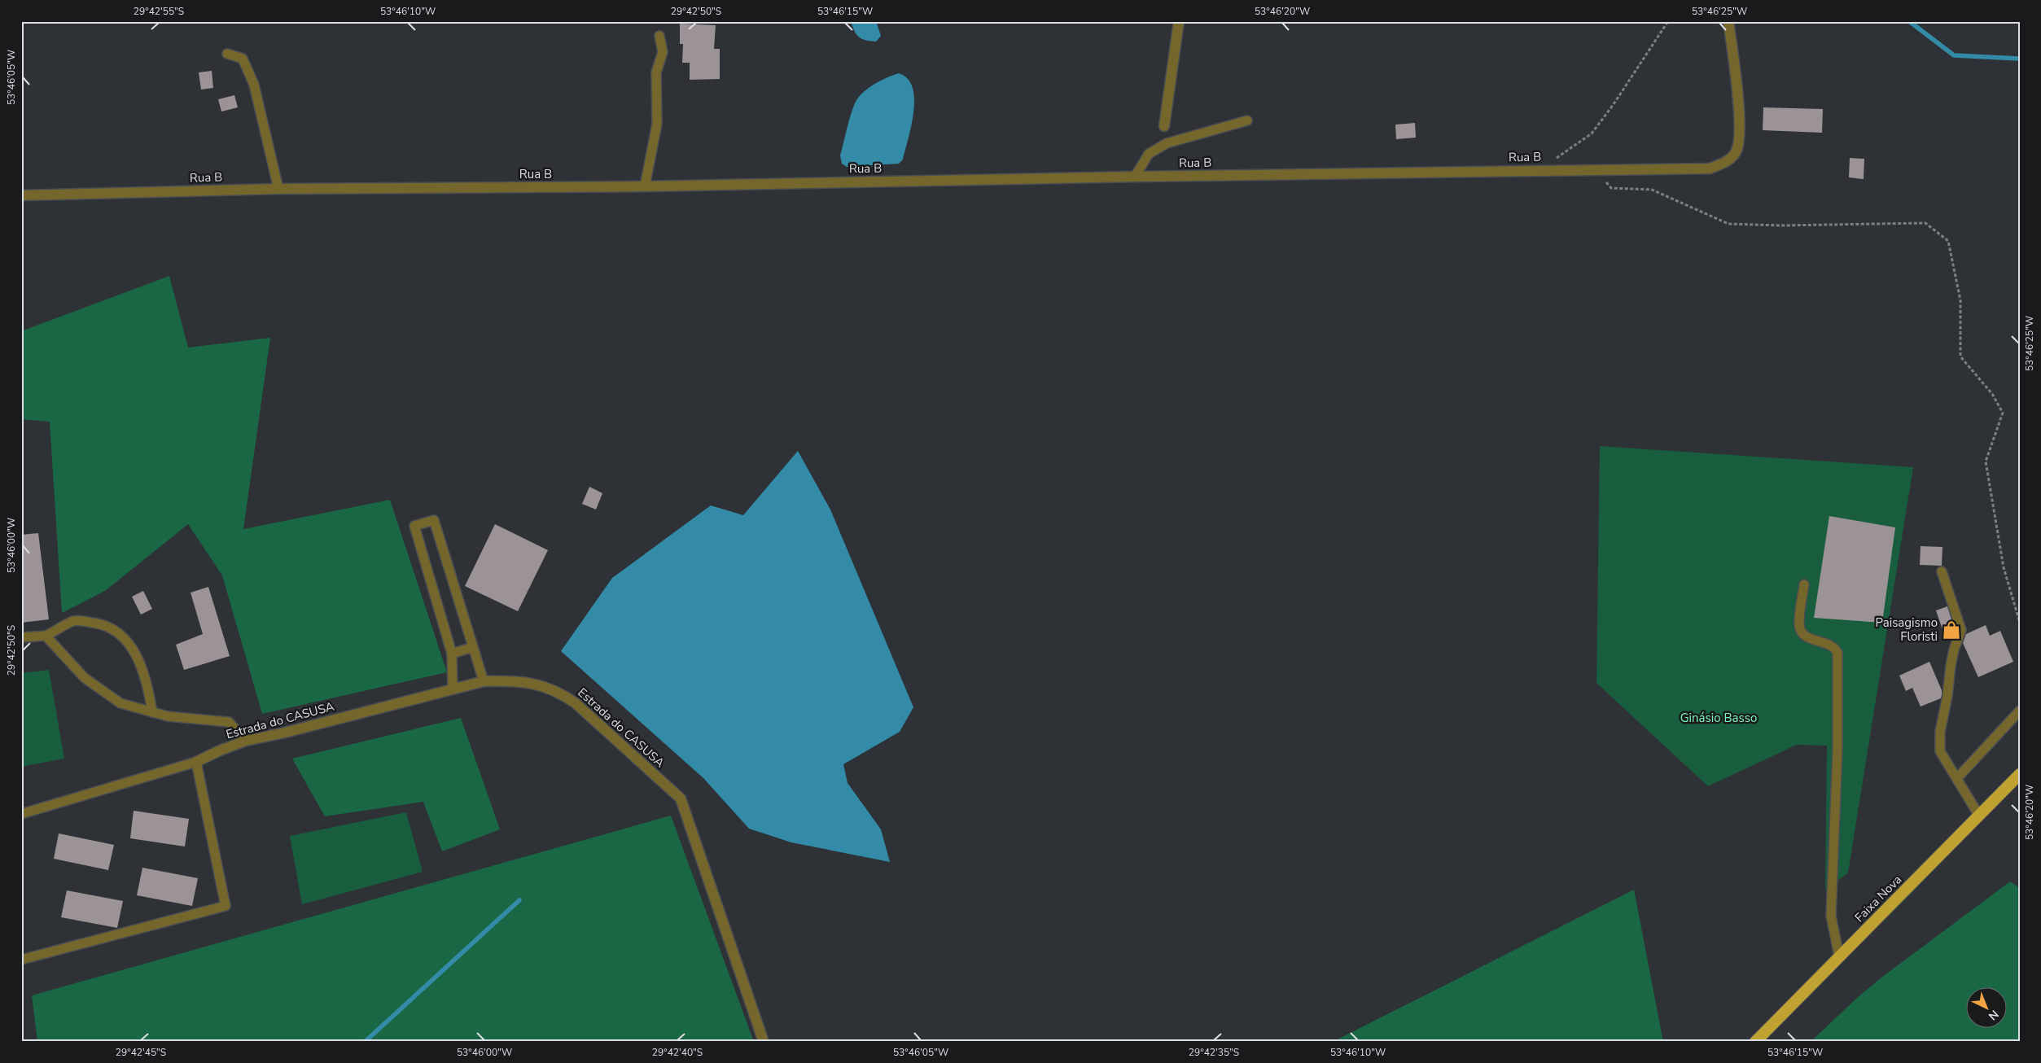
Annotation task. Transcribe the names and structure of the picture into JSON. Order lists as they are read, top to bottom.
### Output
{
  "streets": {
    "highway": ["Faixa Nova"],
    "street": ["Rua B", "Estrada do CASUSA"]
  },
  "parks": ["Ginásio Basso"],
  "places": {
    "shop": ["Paisagismo Floristi"]
  },
  "north": "bottom right",
  "coordinates": [
    "29°42'55\"S",
    "53°46'10\"W",
    "29°42'50\"S",
    "53°46'15\"W",
    "53°46'20\"W",
    "53°46'25\"W",
    "53°46'05\"W",
    "53°46'00\"W",
    "29°42'45\"S",
    "29°42'40\"S",
    "29°42'35\"S"
  ]
}
